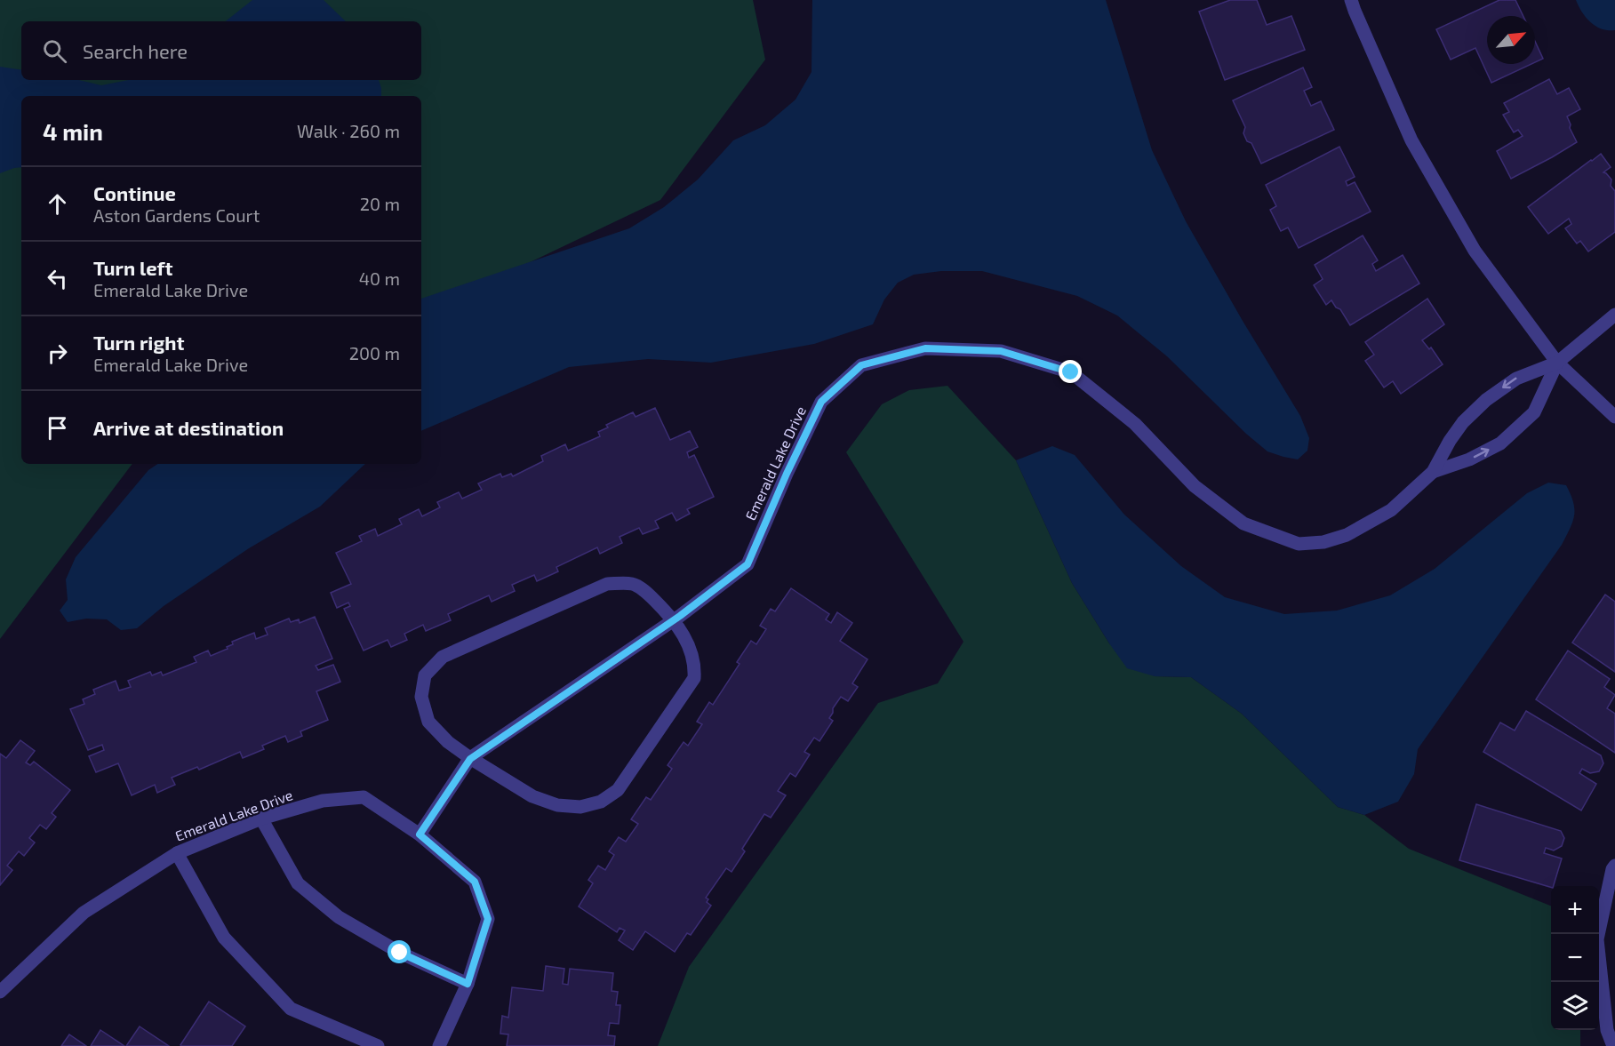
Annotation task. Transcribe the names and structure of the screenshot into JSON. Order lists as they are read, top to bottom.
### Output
{
  "streets": {
    "street": ["Emerald Lake Drive"]
  },
  "north": "top right",
  "page": {
    "search": "Search here",
    "heading": ["4 min", "Walk · 260 m"],
    "list": [
      ["Continue", "Aston Gardens Court", "20 m"],
      ["Turn left", "Emerald Lake Drive", "40 m"],
      ["Turn right", "Emerald Lake Drive", "200 m"],
      "Arrive at destination"
    ],
    "map_buttons": ["+", "−"]
  }
}
